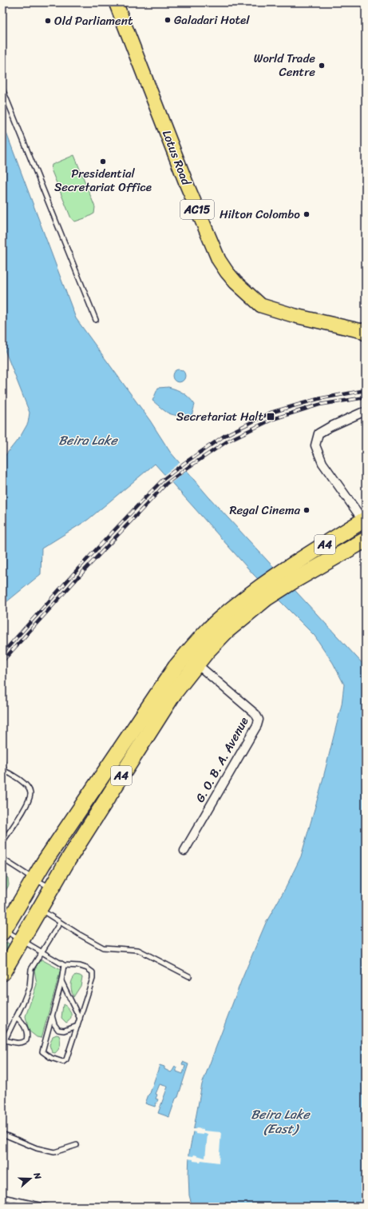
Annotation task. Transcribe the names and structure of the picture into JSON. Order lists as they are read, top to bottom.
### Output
{
  "streets": {
    "highway": ["A4"],
    "main road": ["Lotus Road", "AC15"],
    "street": ["G. O. B. A. Avenue"]
  },
  "crossings": [
    ["A4", "G. O. B. A. Avenue"]
  ],
  "water": ["Beira Lake", "Beira Lake (East)"],
  "places": {
    "other": [
      "Galadari Hotel",
      "Old Parliament",
      "World Trade Centre",
      "Presidential Secretariat Office",
      "Hilton Colombo",
      "Regal Cinema"
    ],
    "transit": ["Secretariat Halt"]
  },
  "north": "right"
}
